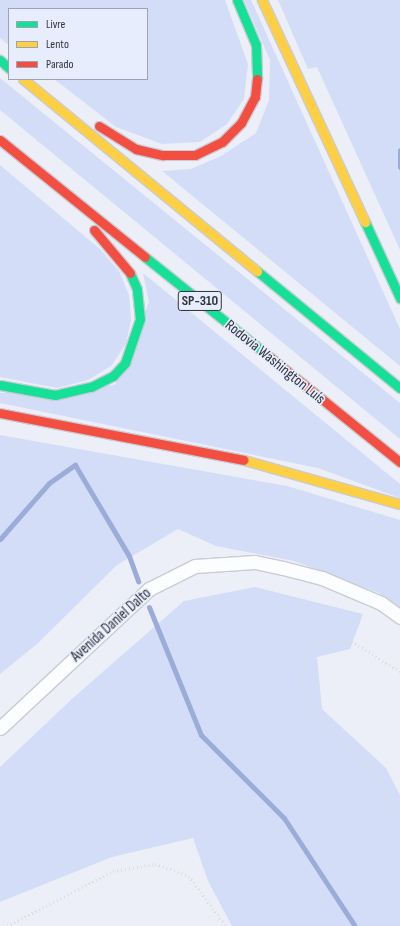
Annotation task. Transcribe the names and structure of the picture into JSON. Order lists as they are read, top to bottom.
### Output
{
  "streets": {
    "highway": ["SP-310", "Rodovia Washington Luís"],
    "street": ["Avenida Daniel Dalto"]
  },
  "legend": ["Livre", "Lento", "Parado"]
}
